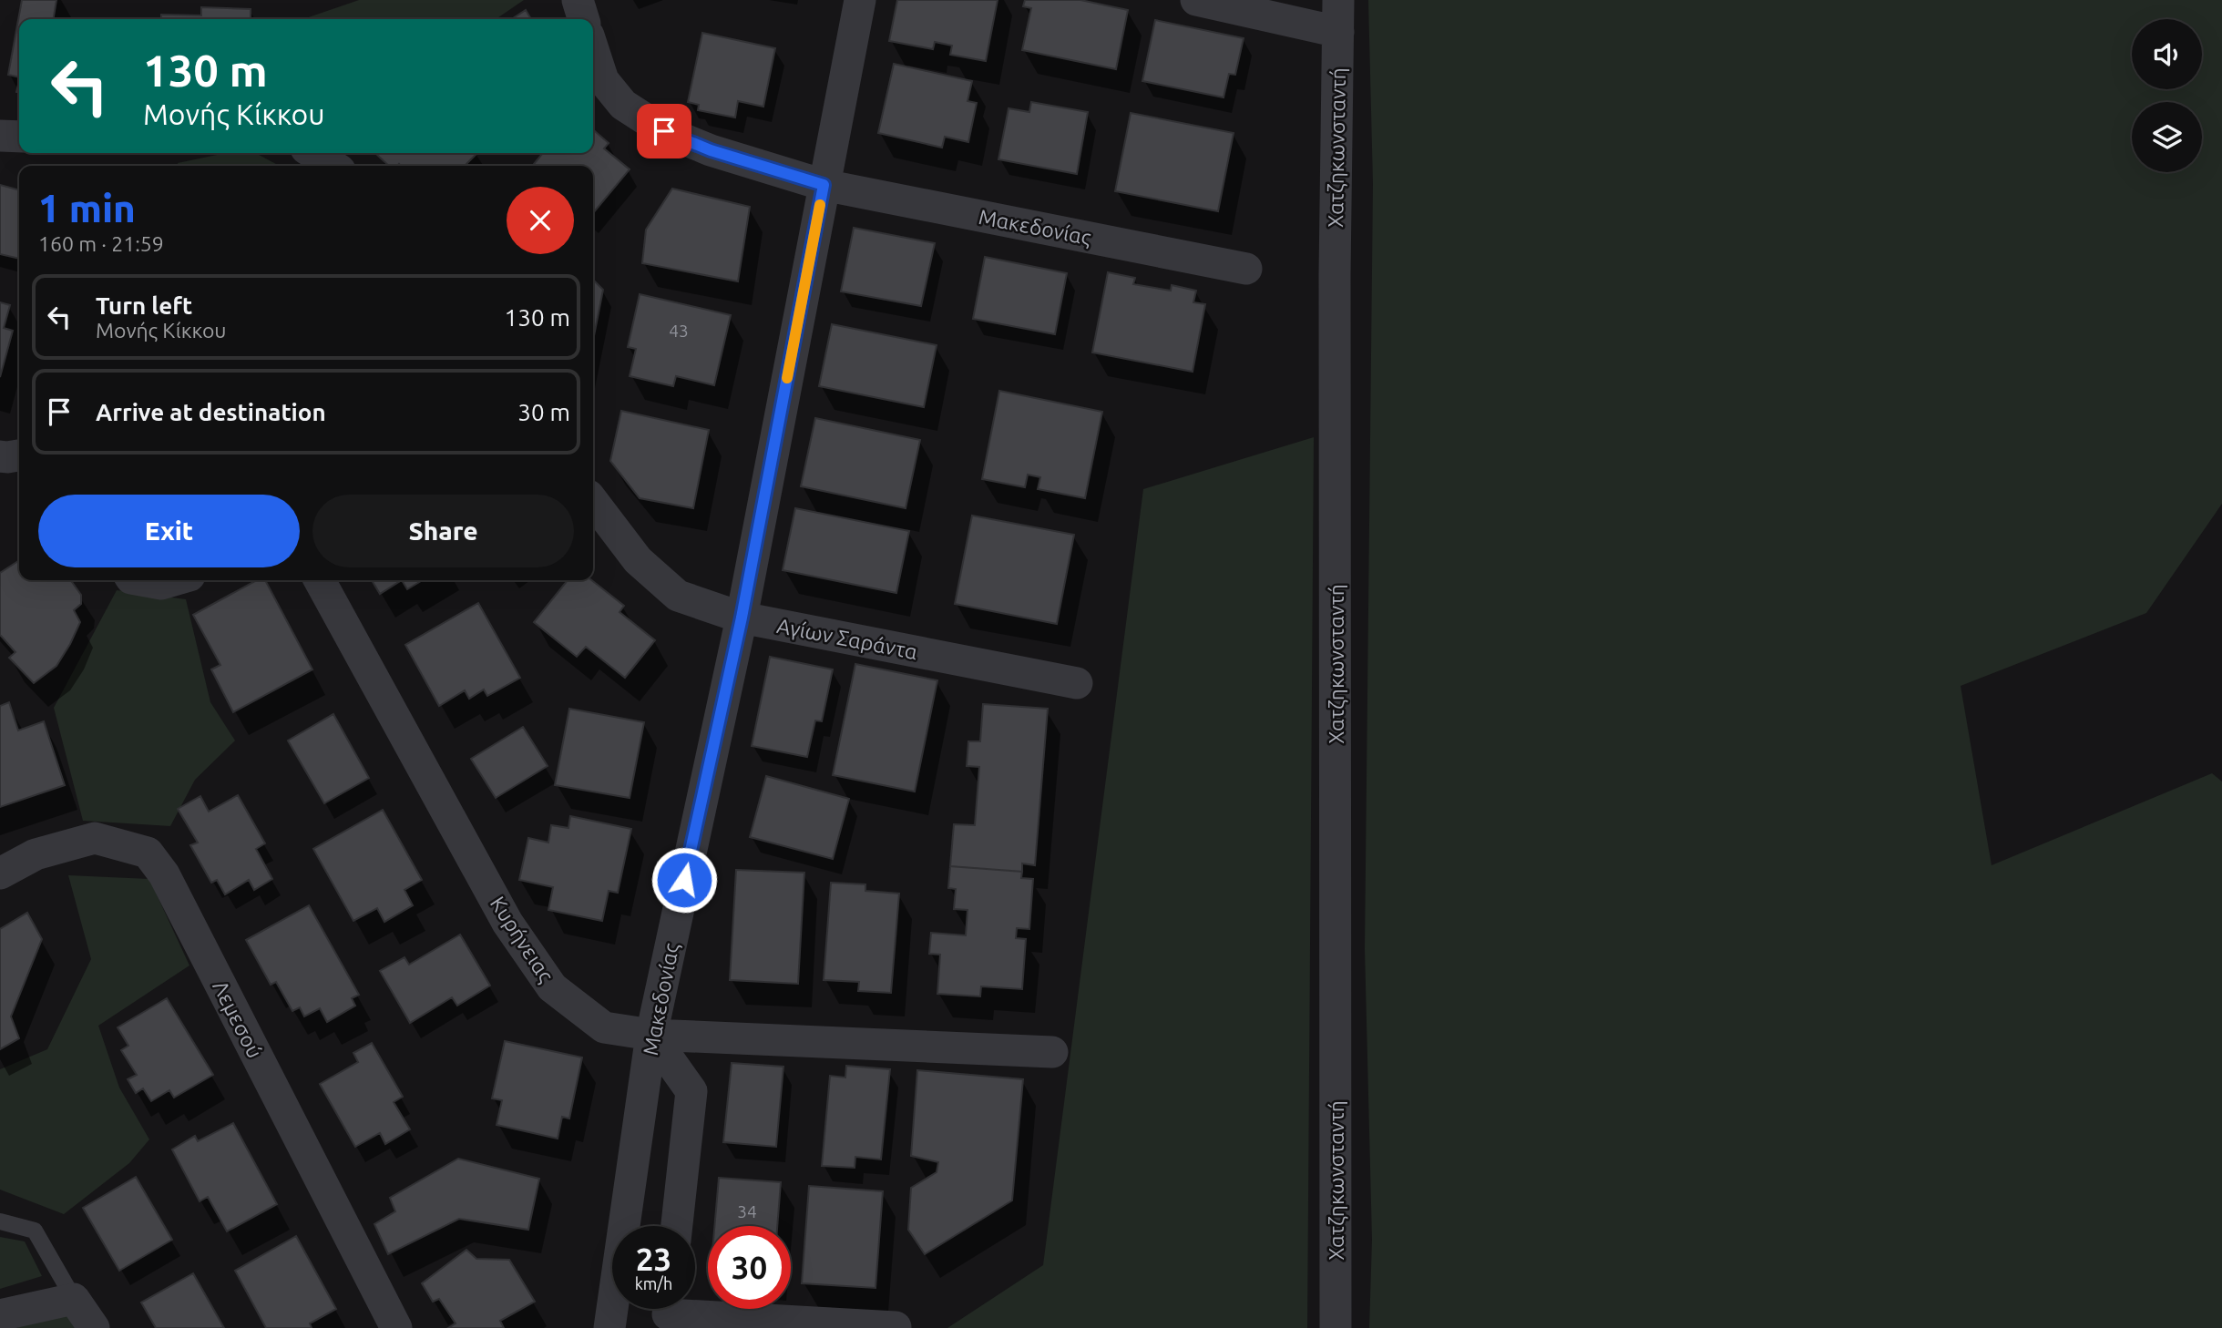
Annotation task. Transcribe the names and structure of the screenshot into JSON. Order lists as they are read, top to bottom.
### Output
{
  "streets": {
    "street": [
      "Χατζηκωνσταντή",
      "Μακεδονίας",
      "Αγίων Σαράντα",
      "Κυρήνειας",
      "Λεμεσού"
    ]
  },
  "crossings": [
    ["Μακεδονίας", "Αγίων Σαράντα"],
    ["Μακεδονίας", "Κυρήνειας"]
  ],
  "house_numbers": ["43", "34"],
  "page": {
    "turn": ["130 m", "Μονής Κίκκου"],
    "heading": ["1 min", "160 m · 21:59"],
    "list": [
      {
        "name": "Turn left",
        "note": "Μονής Κίκκου",
        "value": "130 m"
      },
      {
        "name": "Arrive at destination",
        "value": "30 m"
      }
    ],
    "buttons": ["Exit", "Share"],
    "speed": "23 km/h",
    "limit": "30"
  }
}
